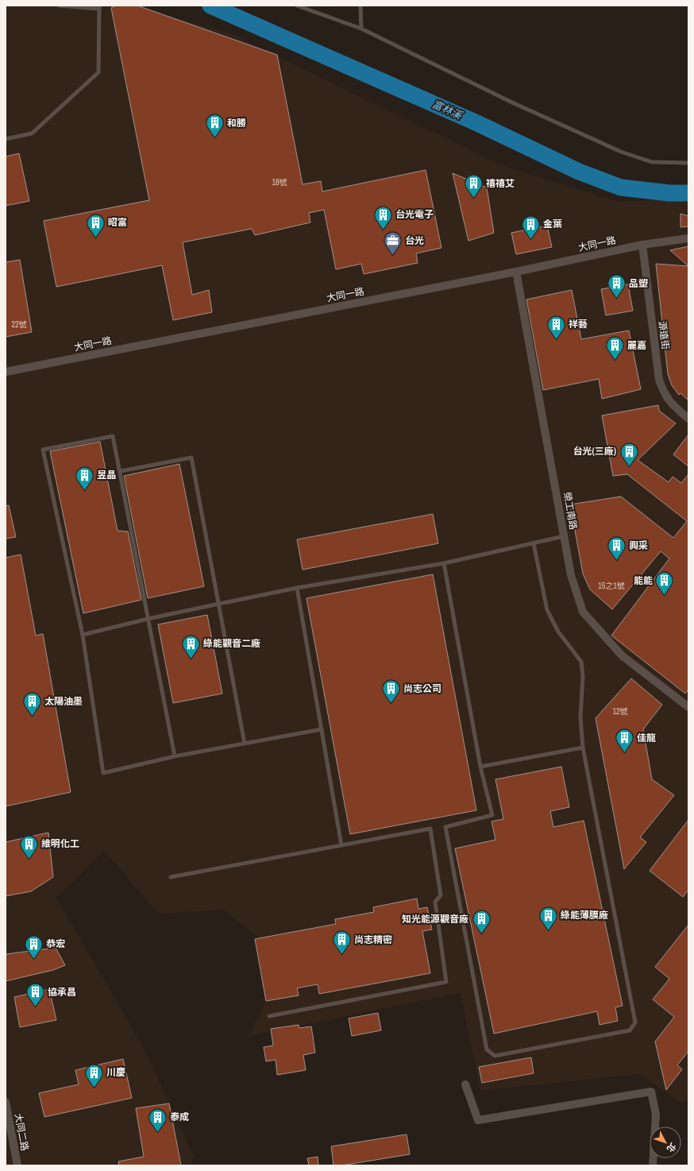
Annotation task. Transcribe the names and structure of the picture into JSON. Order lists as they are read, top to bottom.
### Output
{
  "streets": {
    "street": [
      "大同一路",
      "源遠街",
      "榮工南路",
      "大同二路"
    ]
  },
  "crossings": [
    ["大同一路", "源遠街"],
    ["大同一路", "榮工南路"]
  ],
  "water": ["富林溪"],
  "places": {
    "building": [
      "和勝",
      "禧禧艾",
      "台光電子",
      "昭富",
      "金葉",
      "品塑",
      "祥藝",
      "麗嘉",
      "台光(三廠)",
      "昱晶",
      "興采",
      "能能",
      "綠能觀音二廠",
      "尚志公司",
      "太陽油墨",
      "佳龍",
      "維明化工",
      "綠能薄膜廠",
      "知光能源觀音廠",
      "尚志精密",
      "恭宏",
      "協承昌",
      "川慶",
      "泰成"
    ],
    "office": ["台光"]
  },
  "house_numbers": [
    "18號",
    "22號",
    "15之1號",
    "12號"
  ],
  "north": "bottom right"
}
